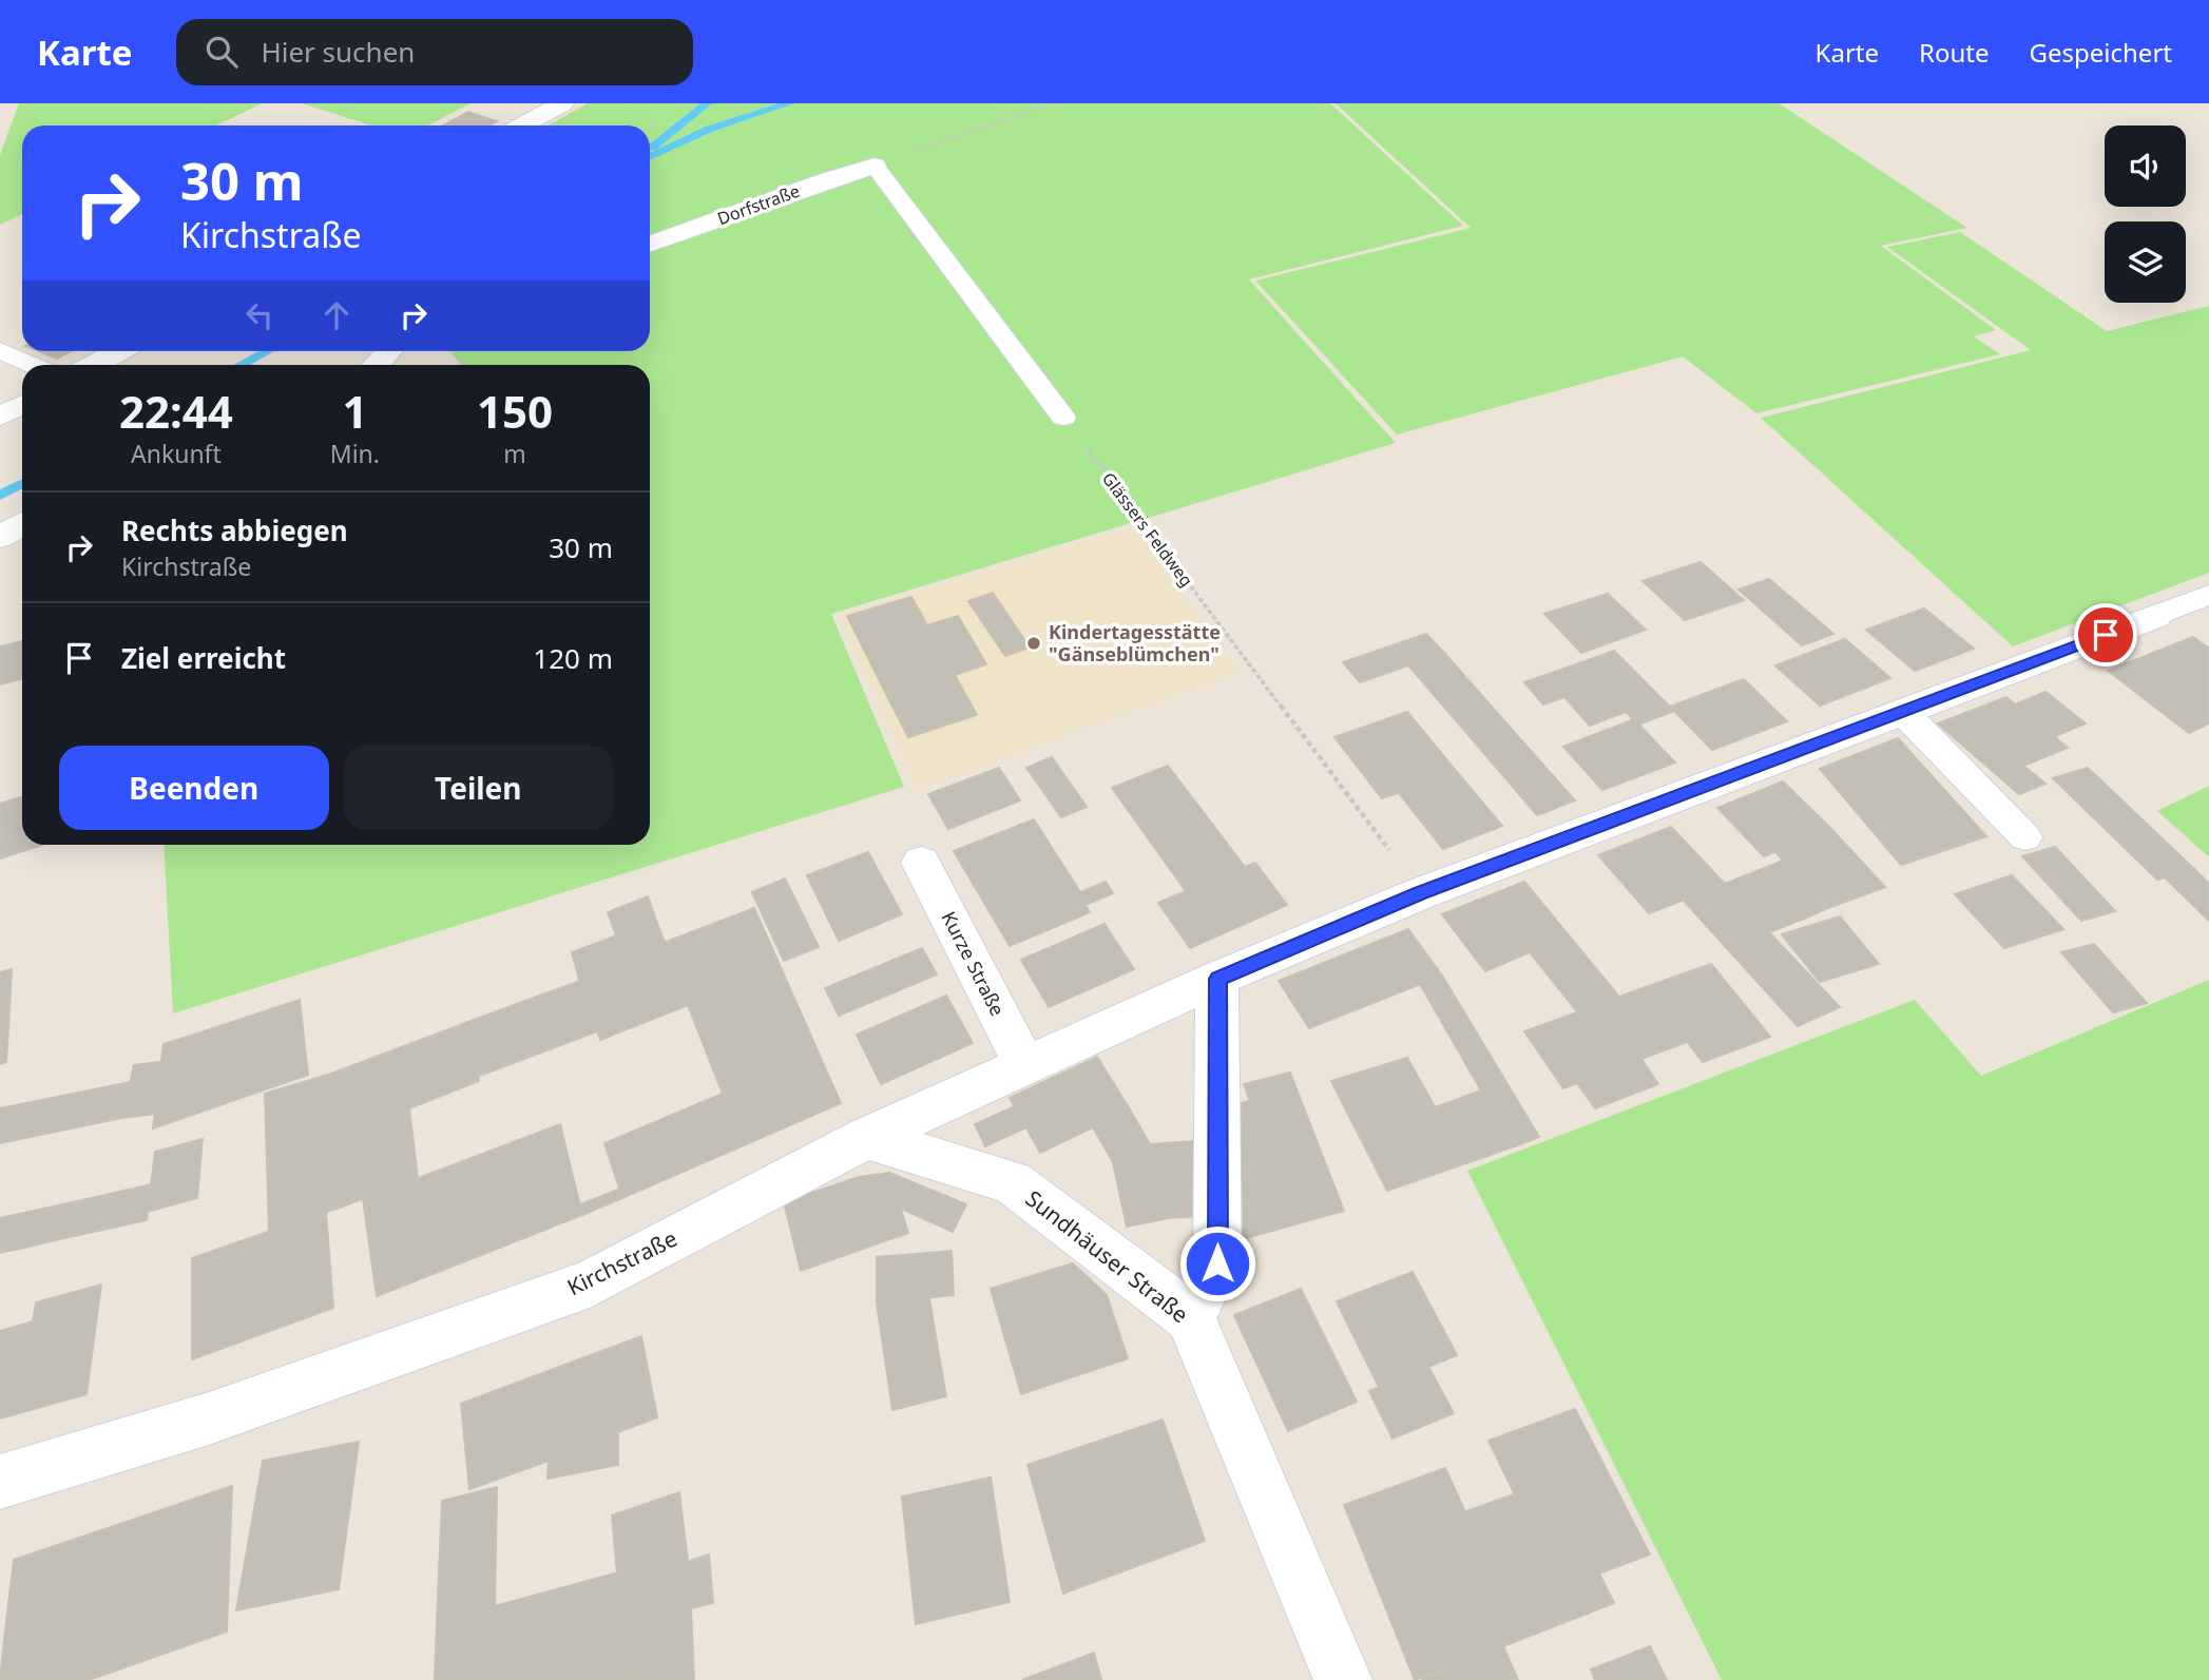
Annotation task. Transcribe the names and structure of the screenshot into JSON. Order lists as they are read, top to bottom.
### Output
{
  "streets": {
    "street": [
      "Dorfstraße",
      "Kurze Straße",
      "Sundhäuser Straße",
      "Kirchstraße"
    ],
    "path": ["Glässers Feldweg"]
  },
  "crossings": [
    ["Glässers Feldweg", "Kirchstraße"],
    ["Kurze Straße", "Kirchstraße"],
    ["Sundhäuser Straße", "Kirchstraße"]
  ],
  "places": ["Kindertagesstätte \"Gänseblümchen\""],
  "page": {
    "header": "Karte",
    "search": "Hier suchen",
    "nav": ["Karte", "Route", "Gespeichert"],
    "turn": ["30 m", "Kirchstraße"],
    "eta": [
      "22:44",
      "Ankunft",
      "1",
      "Min.",
      "150",
      "m"
    ],
    "list": [
      {
        "name": "Rechts abbiegen",
        "note": "Kirchstraße",
        "value": "30 m"
      },
      {
        "name": "Ziel erreicht",
        "value": "120 m"
      }
    ],
    "buttons": ["Beenden", "Teilen"]
  }
}
